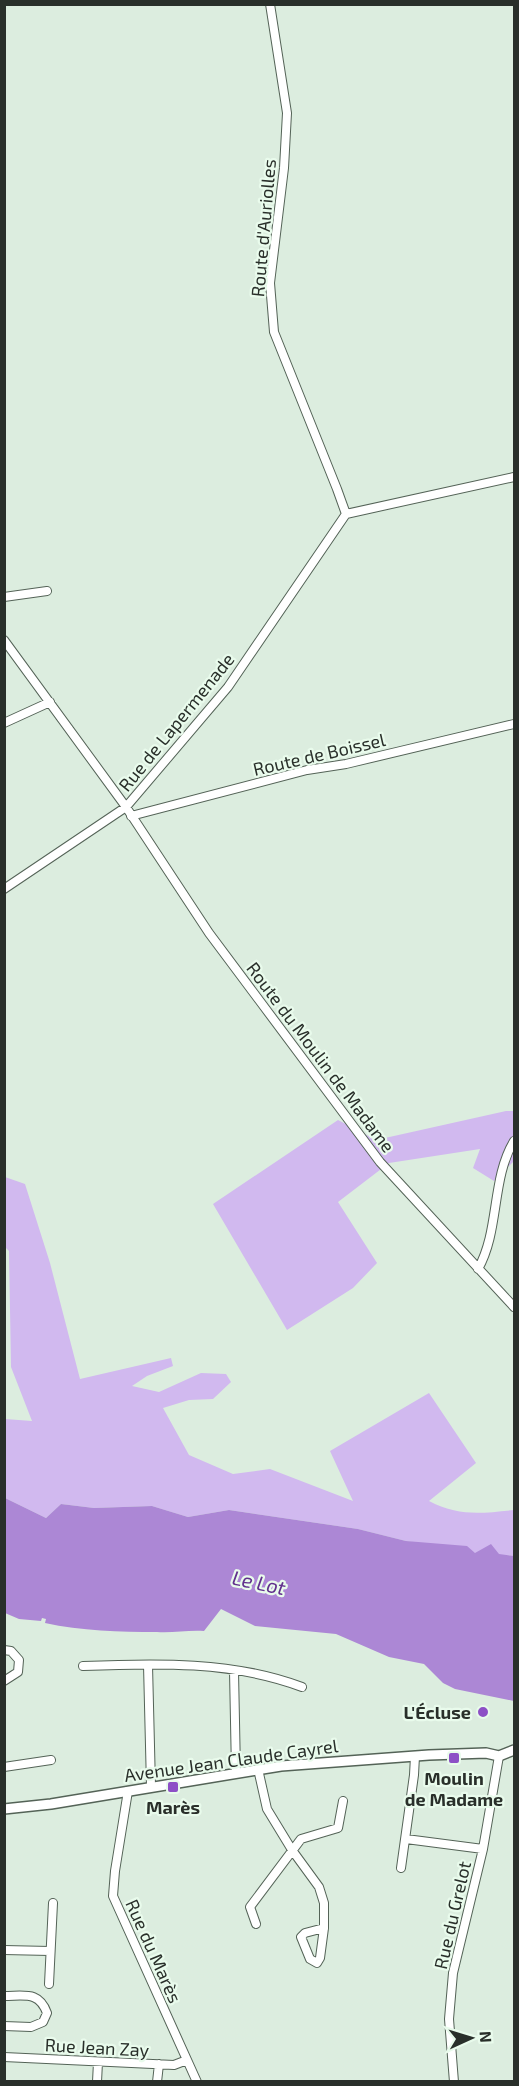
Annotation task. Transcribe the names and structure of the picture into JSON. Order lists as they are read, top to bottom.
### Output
{
  "streets": {
    "main road": ["Avenue Jean Claude Cayrel"],
    "street": [
      "Route d'Auriolles",
      "Rue de Lapermenade",
      "Route de Boissel",
      "Route du Moulin de Madame",
      "Rue du Grelot",
      "Rue du Marès",
      "Rue Jean Zay"
    ]
  },
  "crossings": [
    ["Route d'Auriolles", "Rue de Lapermenade"],
    ["Rue de Lapermenade", "Route du Moulin de Madame"],
    ["Route de Boissel", "Route du Moulin de Madame"],
    ["Avenue Jean Claude Cayrel", "Rue du Grelot"],
    ["Avenue Jean Claude Cayrel", "Rue du Marès"],
    ["Rue du Marès", "Rue Jean Zay"]
  ],
  "water": ["Le Lot"],
  "places": {
    "other": ["L'Écluse"],
    "transit": ["Moulin de Madame", "Marès"]
  },
  "north": "right"
}
